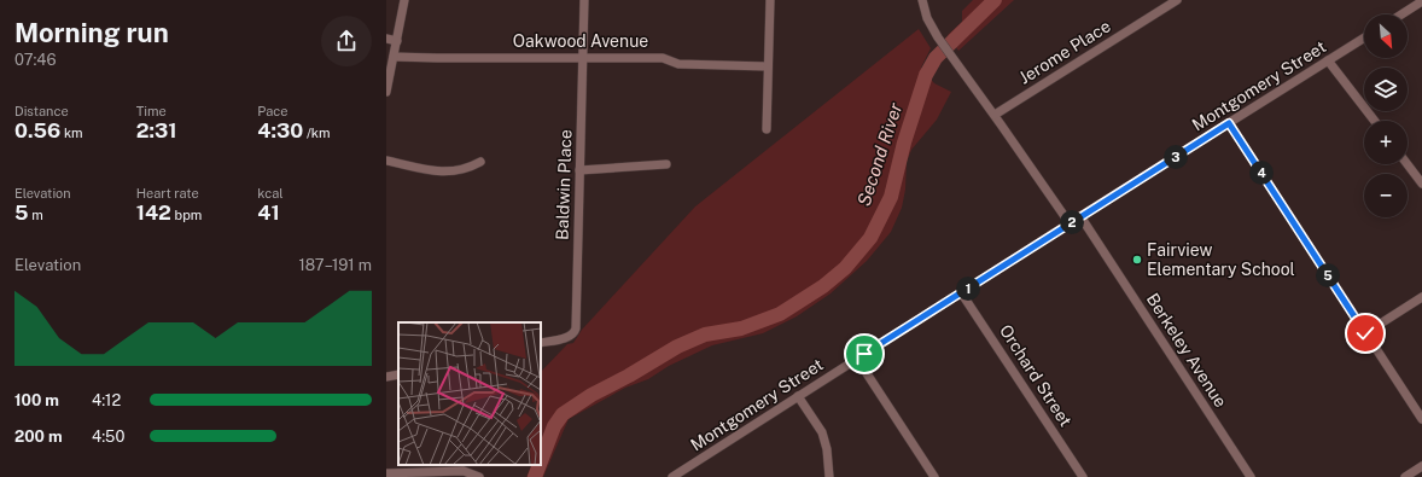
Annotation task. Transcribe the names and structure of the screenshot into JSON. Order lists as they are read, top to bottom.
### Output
{
  "streets": {
    "street": [
      "Oakwood Avenue",
      "Jerome Place",
      "Montgomery Street",
      "Baldwin Place",
      "Berkeley Avenue",
      "Orchard Street"
    ]
  },
  "crossings": [
    ["Oakwood Avenue", "Baldwin Place"],
    ["Montgomery Street", "Berkeley Avenue"],
    ["Montgomery Street", "Orchard Street"]
  ],
  "water": ["Second River"],
  "places": ["Fairview Elementary School"],
  "north": "bottom right",
  "page": {
    "heading": ["Morning run", "07:46"],
    "map_buttons": ["+", "−"],
    "stats": [
      ["Distance", "0.56 km"],
      ["Time", "2:31"],
      ["Pace", "4:30 /km"],
      ["Elevation", "5 m"],
      ["Heart rate", "142 bpm"],
      ["kcal", "41"]
    ],
    "pins": [
      "3",
      "4",
      "2",
      "5",
      "1"
    ],
    "chart": ["Elevation", "187–191 m"],
    "list": [
      {
        "name": "100 m",
        "note": "4:12"
      },
      {
        "name": "200 m",
        "note": "4:50"
      }
    ]
  }
}
